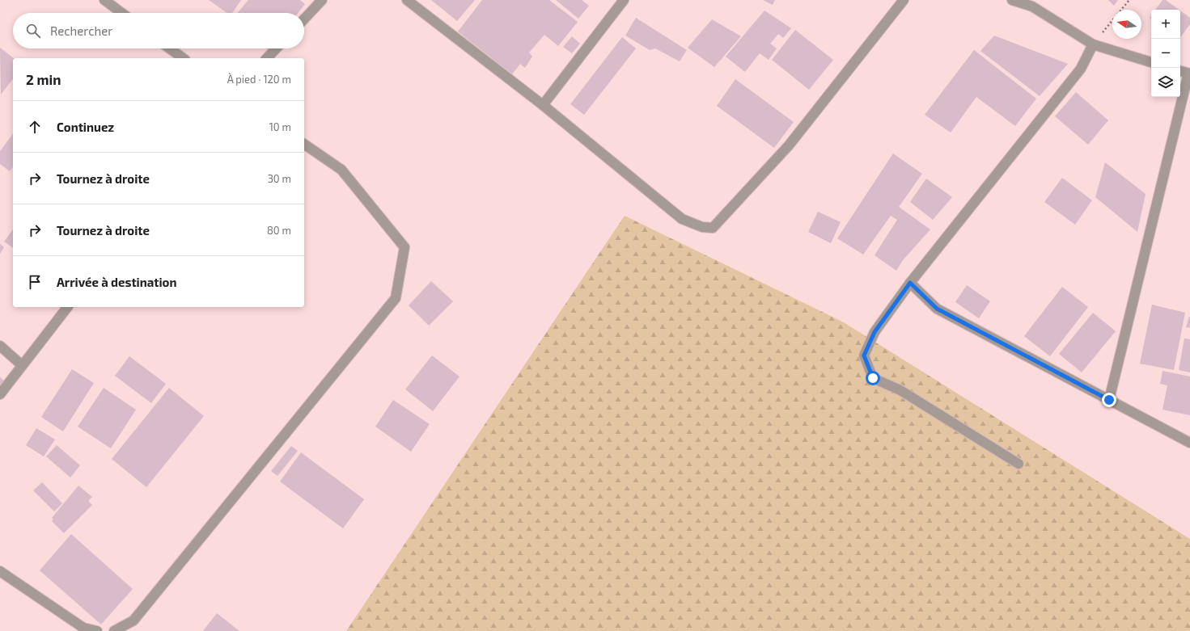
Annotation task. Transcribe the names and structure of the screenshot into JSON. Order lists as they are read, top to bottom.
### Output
{
  "north": "left",
  "page": {
    "map_buttons": ["+", "−"],
    "search": "Rechercher",
    "heading": ["2 min", "À pied · 120 m"],
    "list": [
      ["Continuez", "10 m"],
      ["Tournez à droite", "30 m"],
      ["Tournez à droite", "80 m"],
      "Arrivée à destination"
    ]
  }
}
